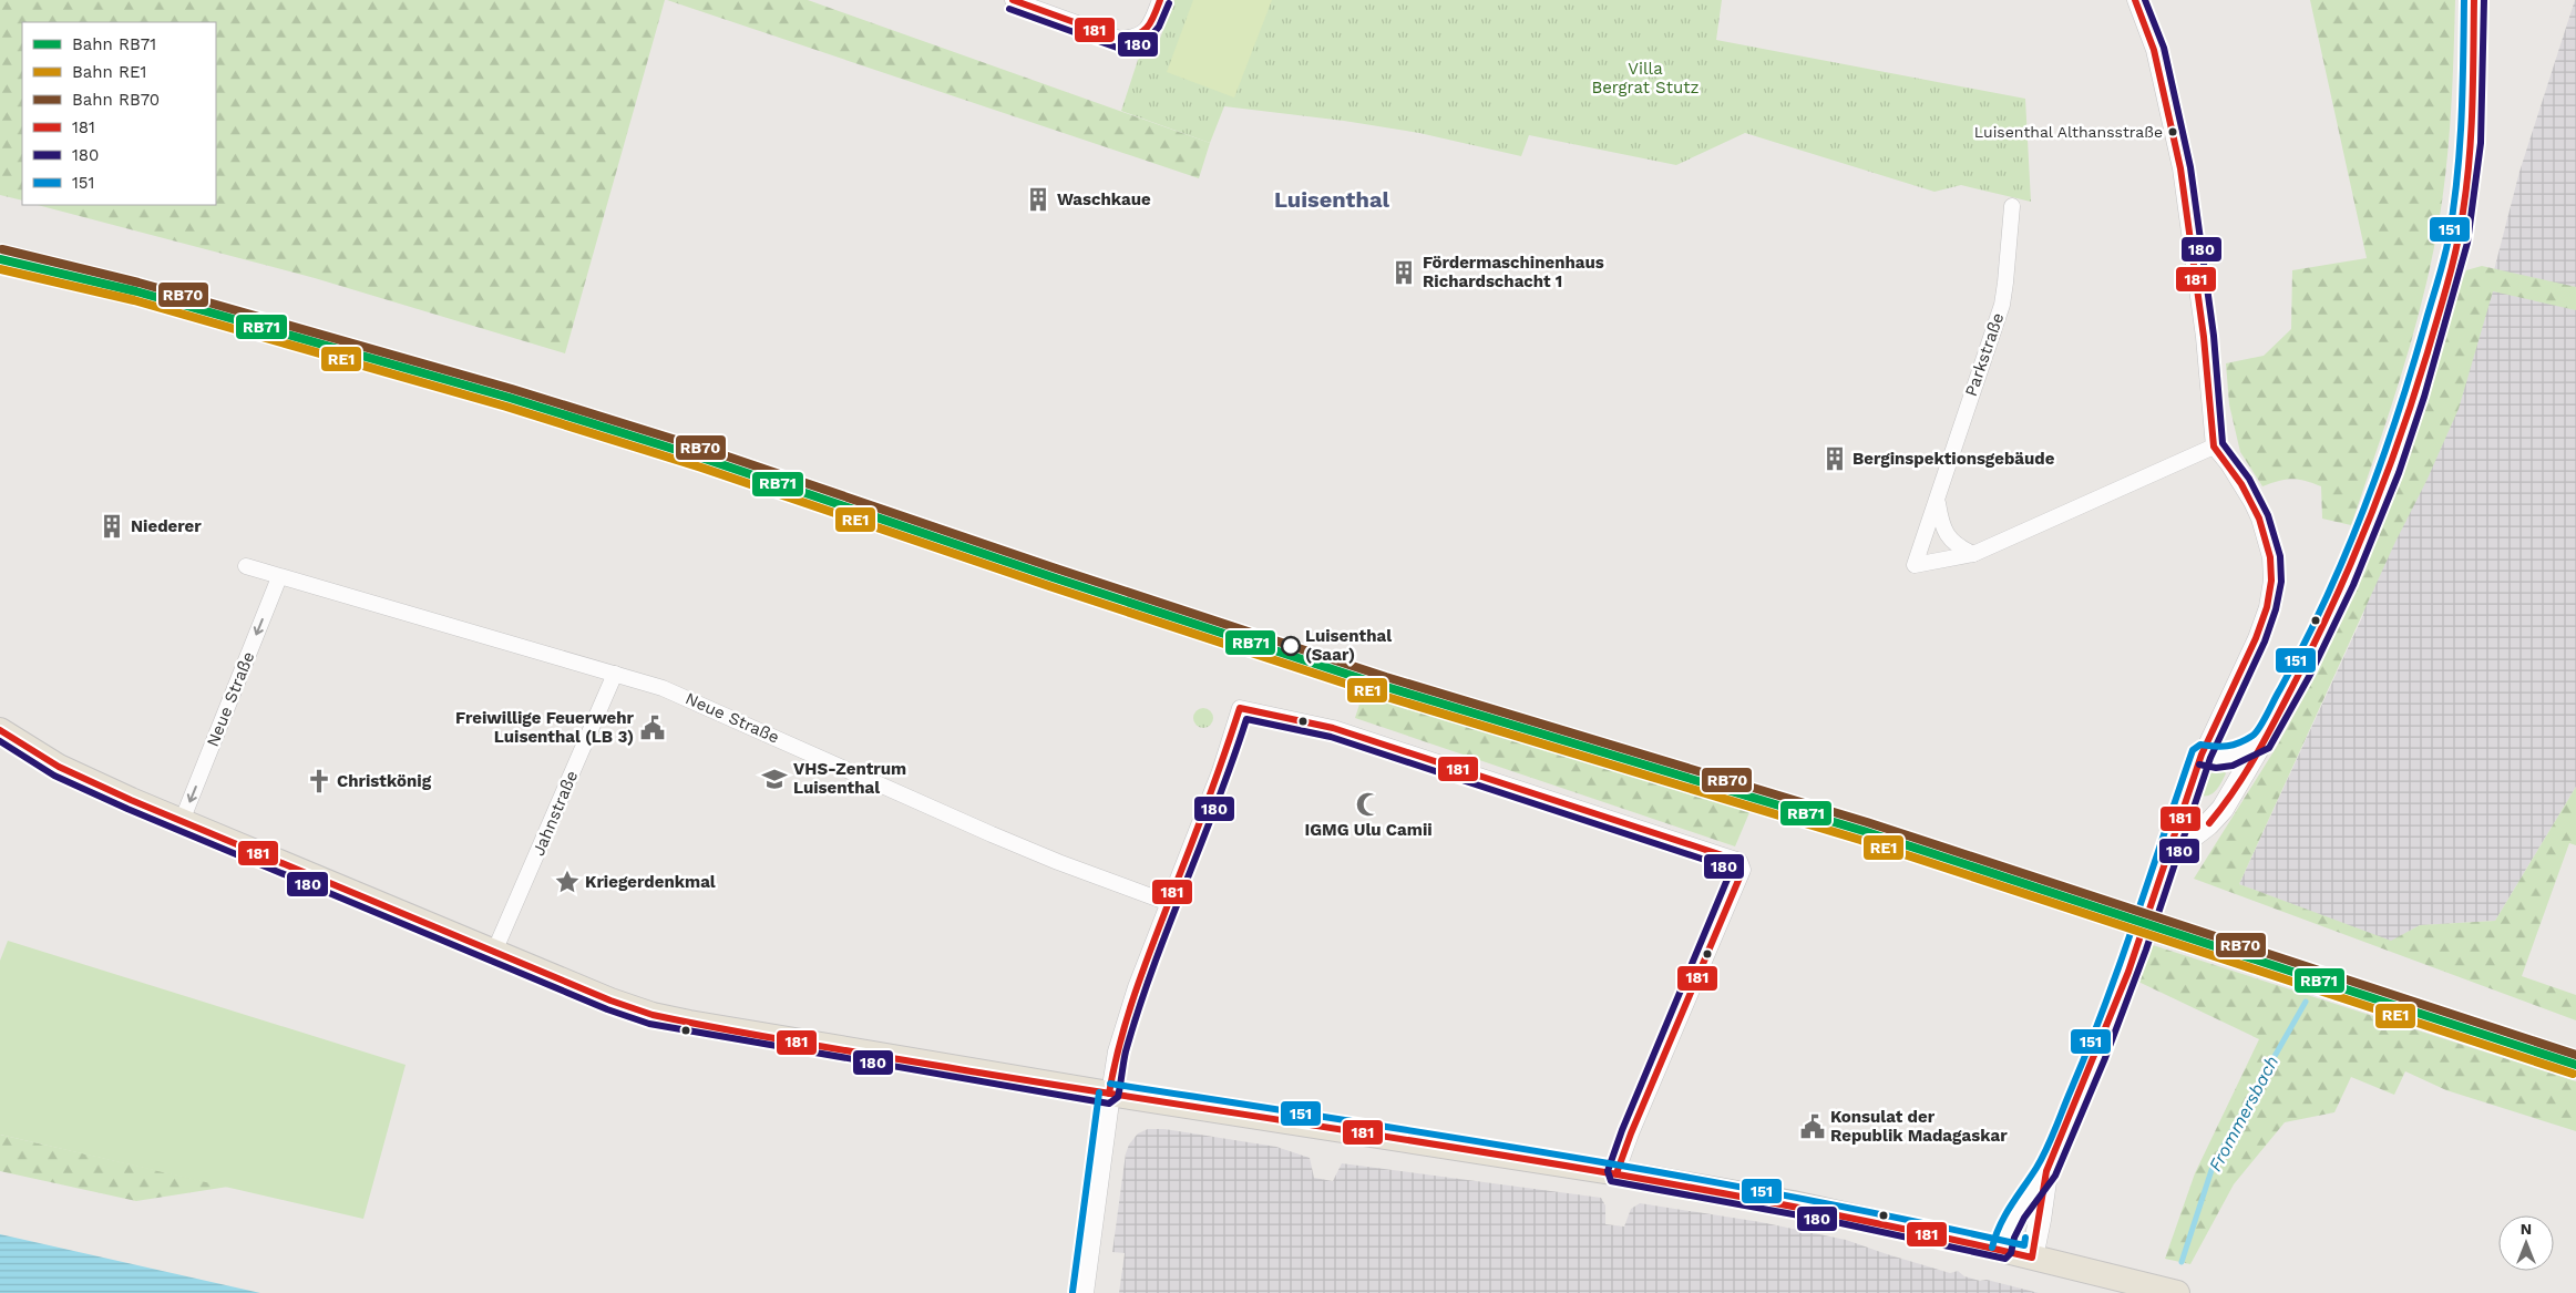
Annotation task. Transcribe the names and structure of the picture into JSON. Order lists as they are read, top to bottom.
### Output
{
  "streets": {
    "street": ["Parkstraße", "Neue Straße", "Jahnstraße"]
  },
  "crossings": [
    ["Neue Straße", "Jahnstraße"]
  ],
  "districts": ["Luisenthal"],
  "water": ["Frommersbach"],
  "parks": ["Villa Bergrat Stutz"],
  "places": {
    "other": ["Luisenthal Althansstraße", "Luisenthal (Saar)"],
    "building": [
      "Waschkaue",
      "Fördermaschinenhaus Richardschacht 1",
      "Berginspektionsgebäude",
      "Niederer"
    ],
    "public building": ["Freiwillige Feuerwehr Luisenthal (LB 3)", "Konsulat der Republik Madagaskar"],
    "school or university": ["VHS-Zentrum Luisenthal"],
    "church": ["Christkönig"],
    "mosque": ["IGMG Ulu Camii"],
    "place": ["Kriegerdenkmal"]
  },
  "lines": [
    "transit line 181",
    "transit line 180",
    "transit line 151",
    "rail line RB70",
    "rail line RB71",
    "rail line RE1"
  ],
  "legend": [
    "Bahn RB71",
    "Bahn RE1",
    "Bahn RB70",
    "181",
    "180",
    "151"
  ],
  "north": "top"
}
